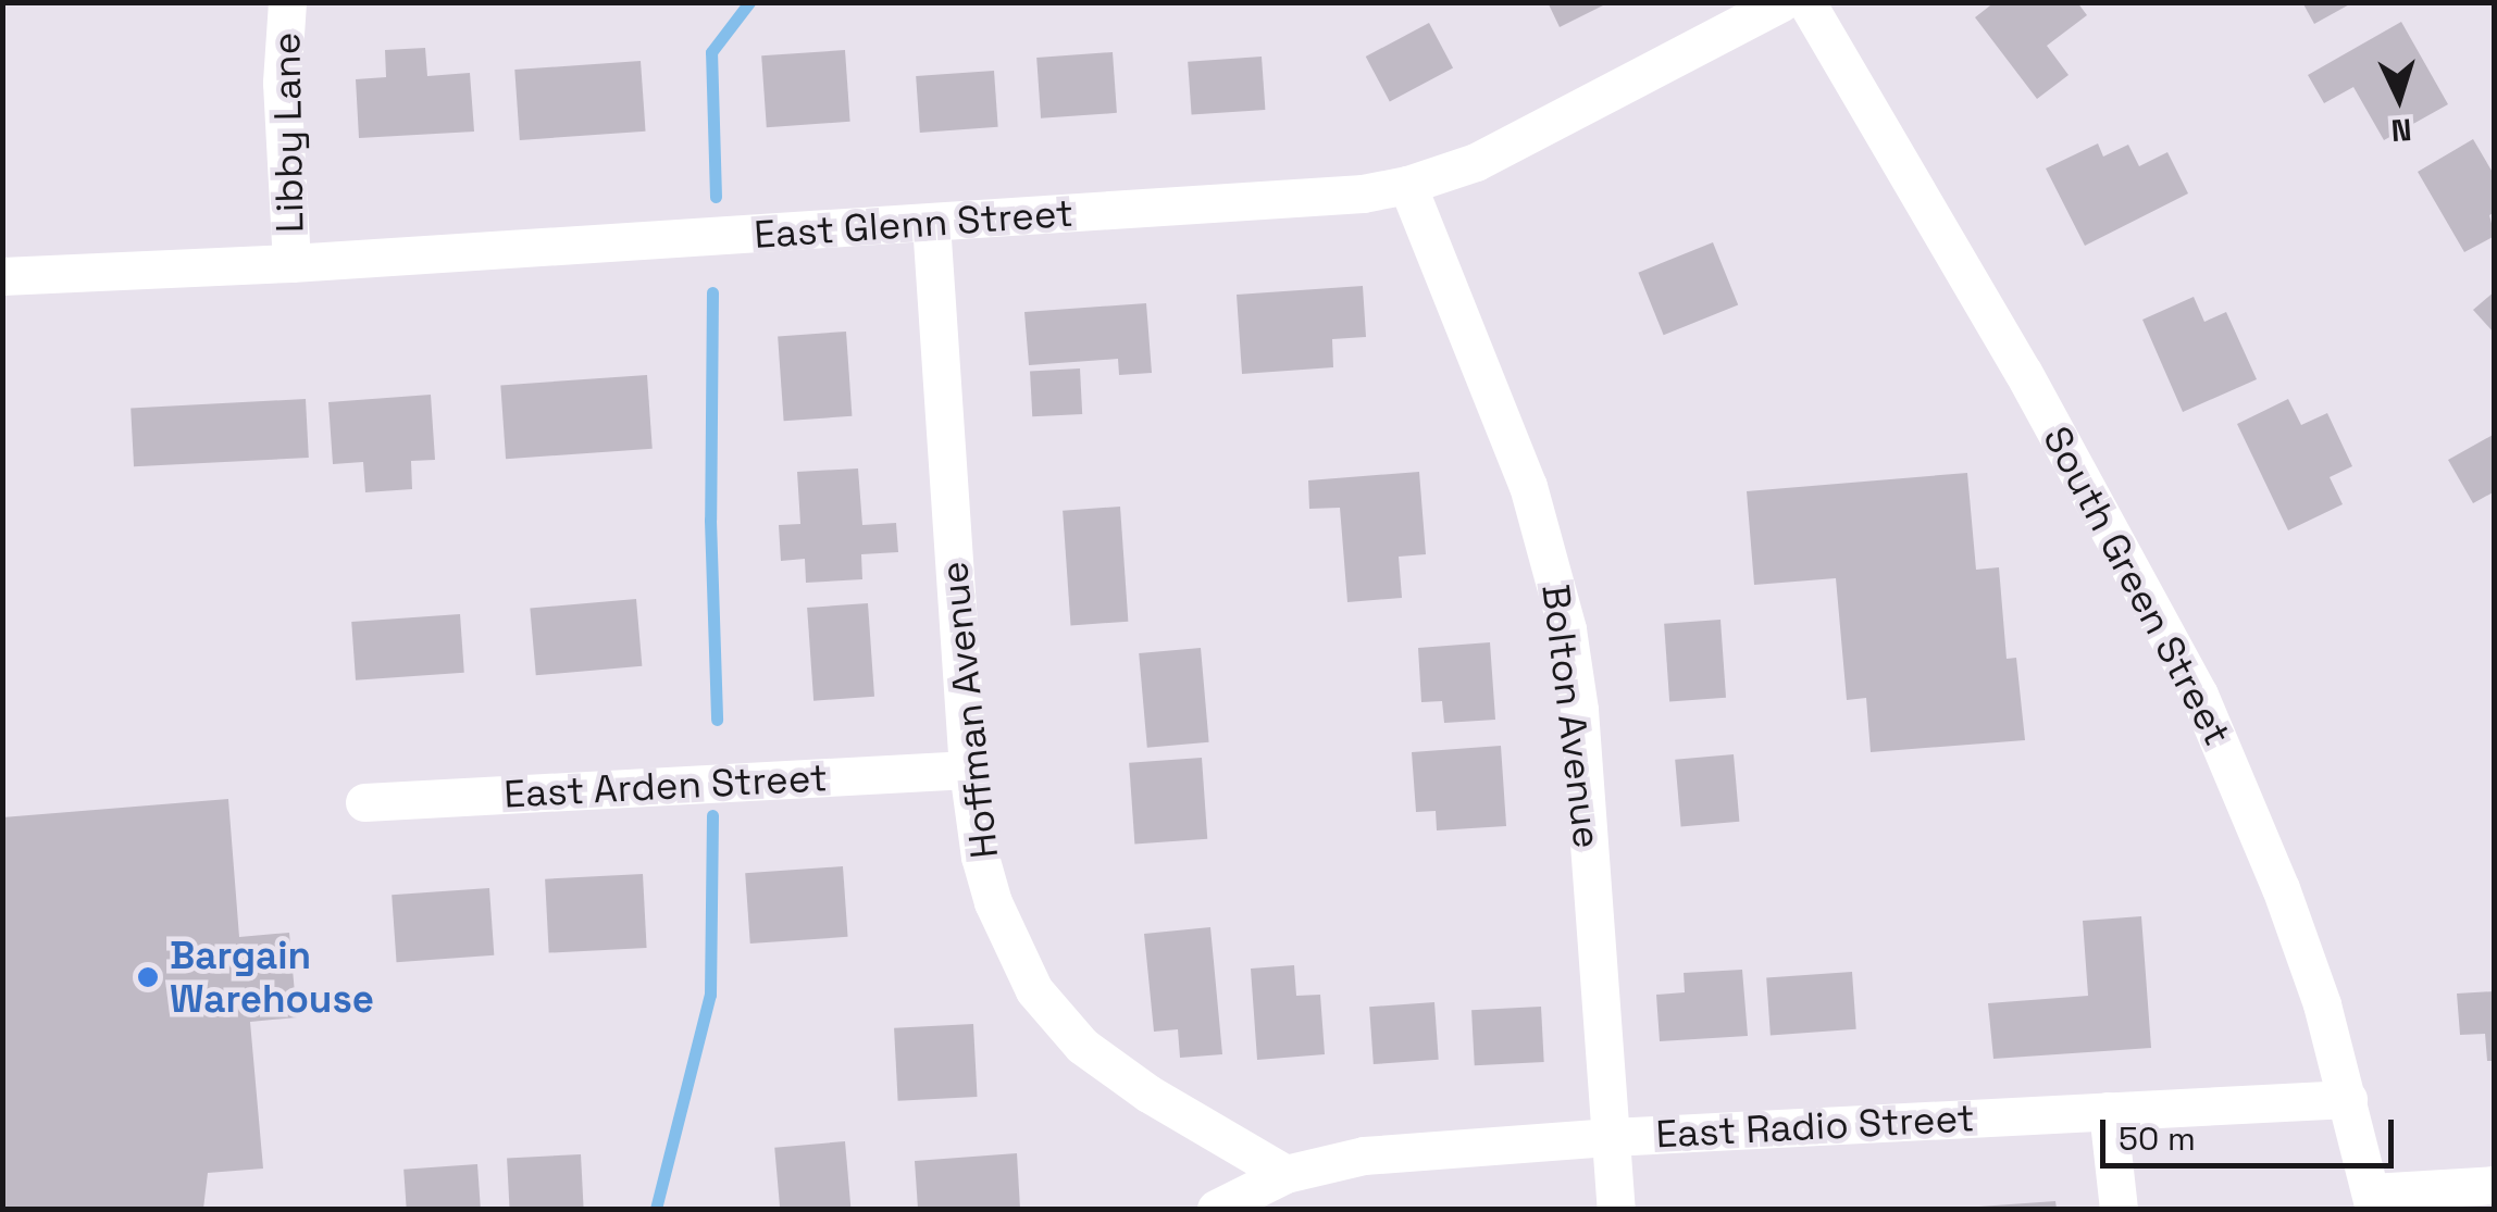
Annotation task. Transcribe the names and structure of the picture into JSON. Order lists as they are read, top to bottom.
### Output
{
  "streets": {
    "street": [
      "Libby Lane",
      "East Glenn Street",
      "South Green Street",
      "Hoffman Avenue",
      "Bolton Avenue",
      "East Arden Street",
      "East Radio Street"
    ]
  },
  "crossings": [
    ["Libby Lane", "East Glenn Street"],
    ["East Glenn Street", "Hoffman Avenue"],
    ["East Glenn Street", "Bolton Avenue"],
    ["South Green Street", "East Radio Street"],
    ["Hoffman Avenue", "East Arden Street"],
    ["Hoffman Avenue", "East Radio Street"],
    ["Bolton Avenue", "East Radio Street"]
  ],
  "places": ["Bargain Warehouse"],
  "scale_bar": "50 m",
  "north": "bottom"
}
